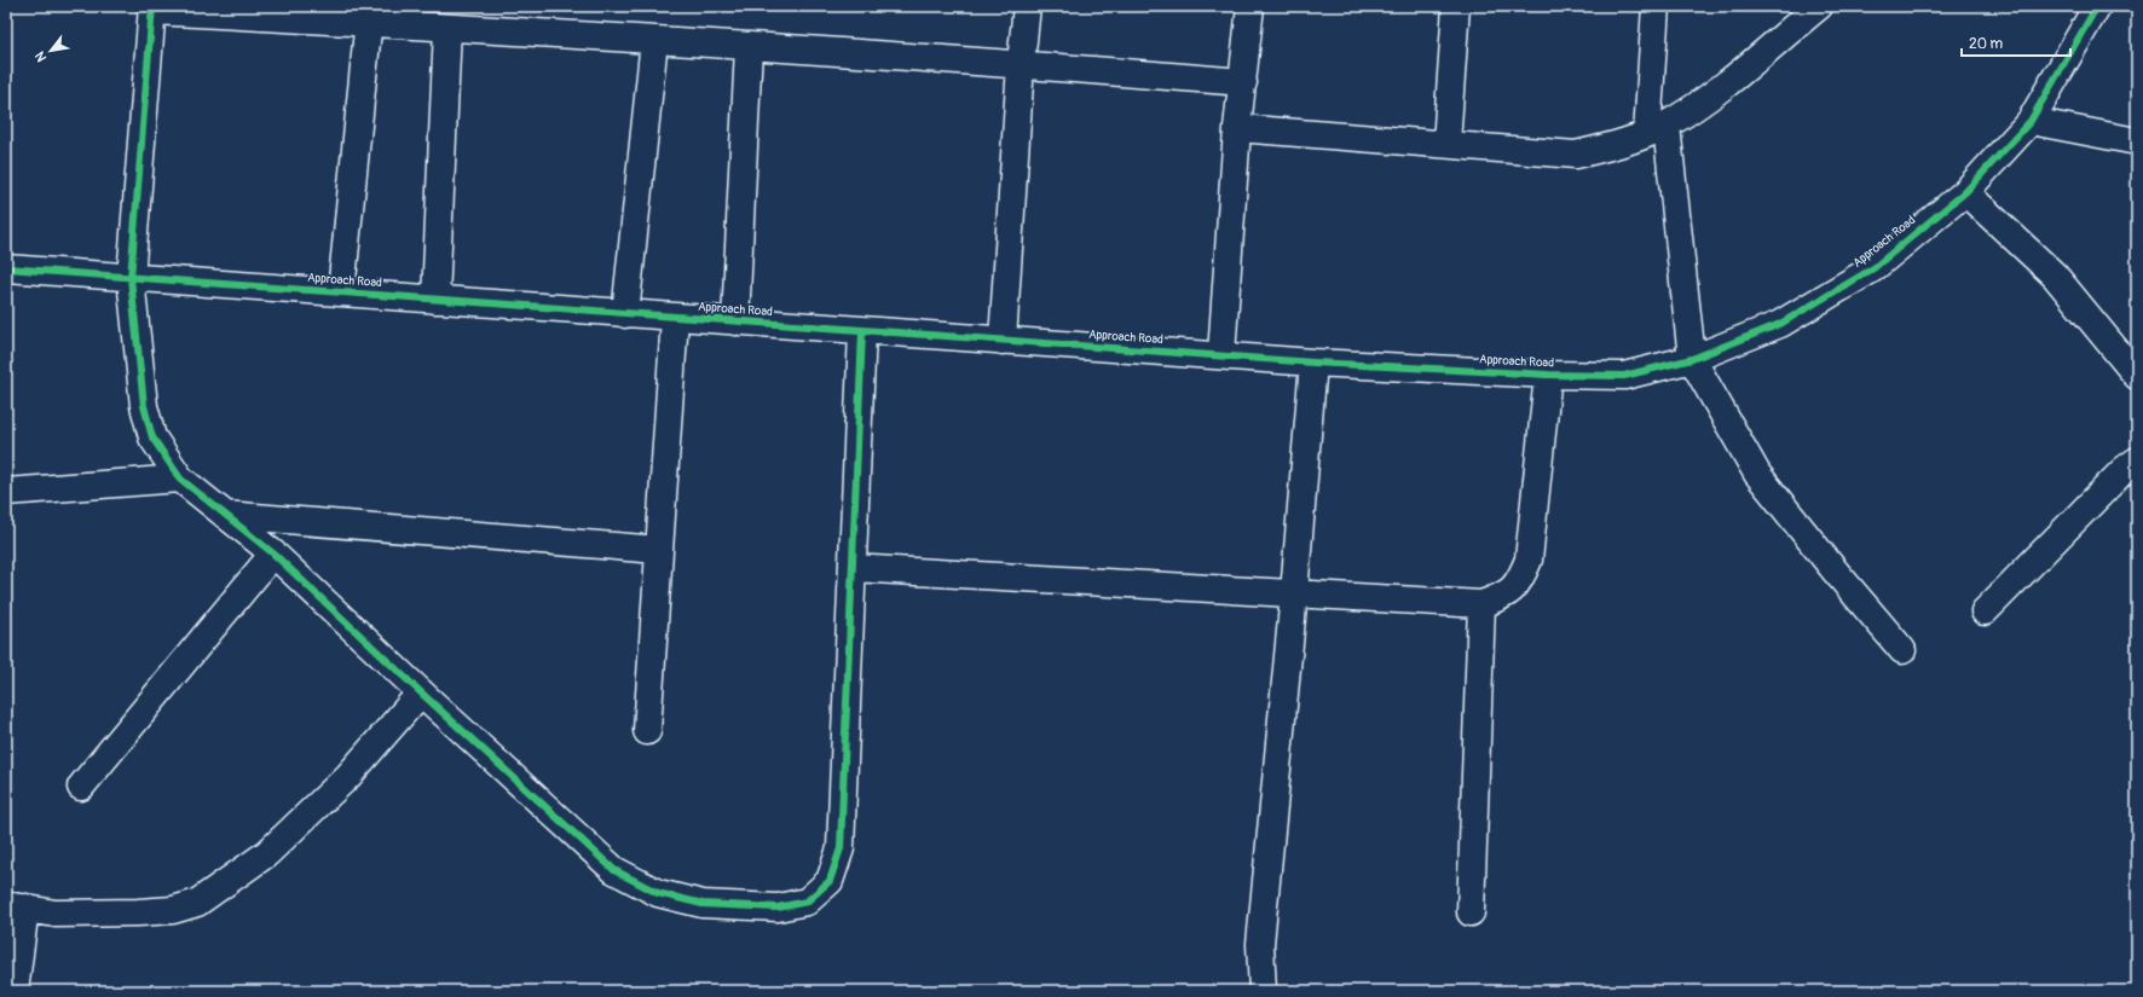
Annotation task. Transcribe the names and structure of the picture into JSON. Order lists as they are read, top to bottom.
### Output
{
  "streets": {
    "street": ["Approach Road"]
  },
  "scale_bar": "20 m",
  "north": "bottom left"
}
